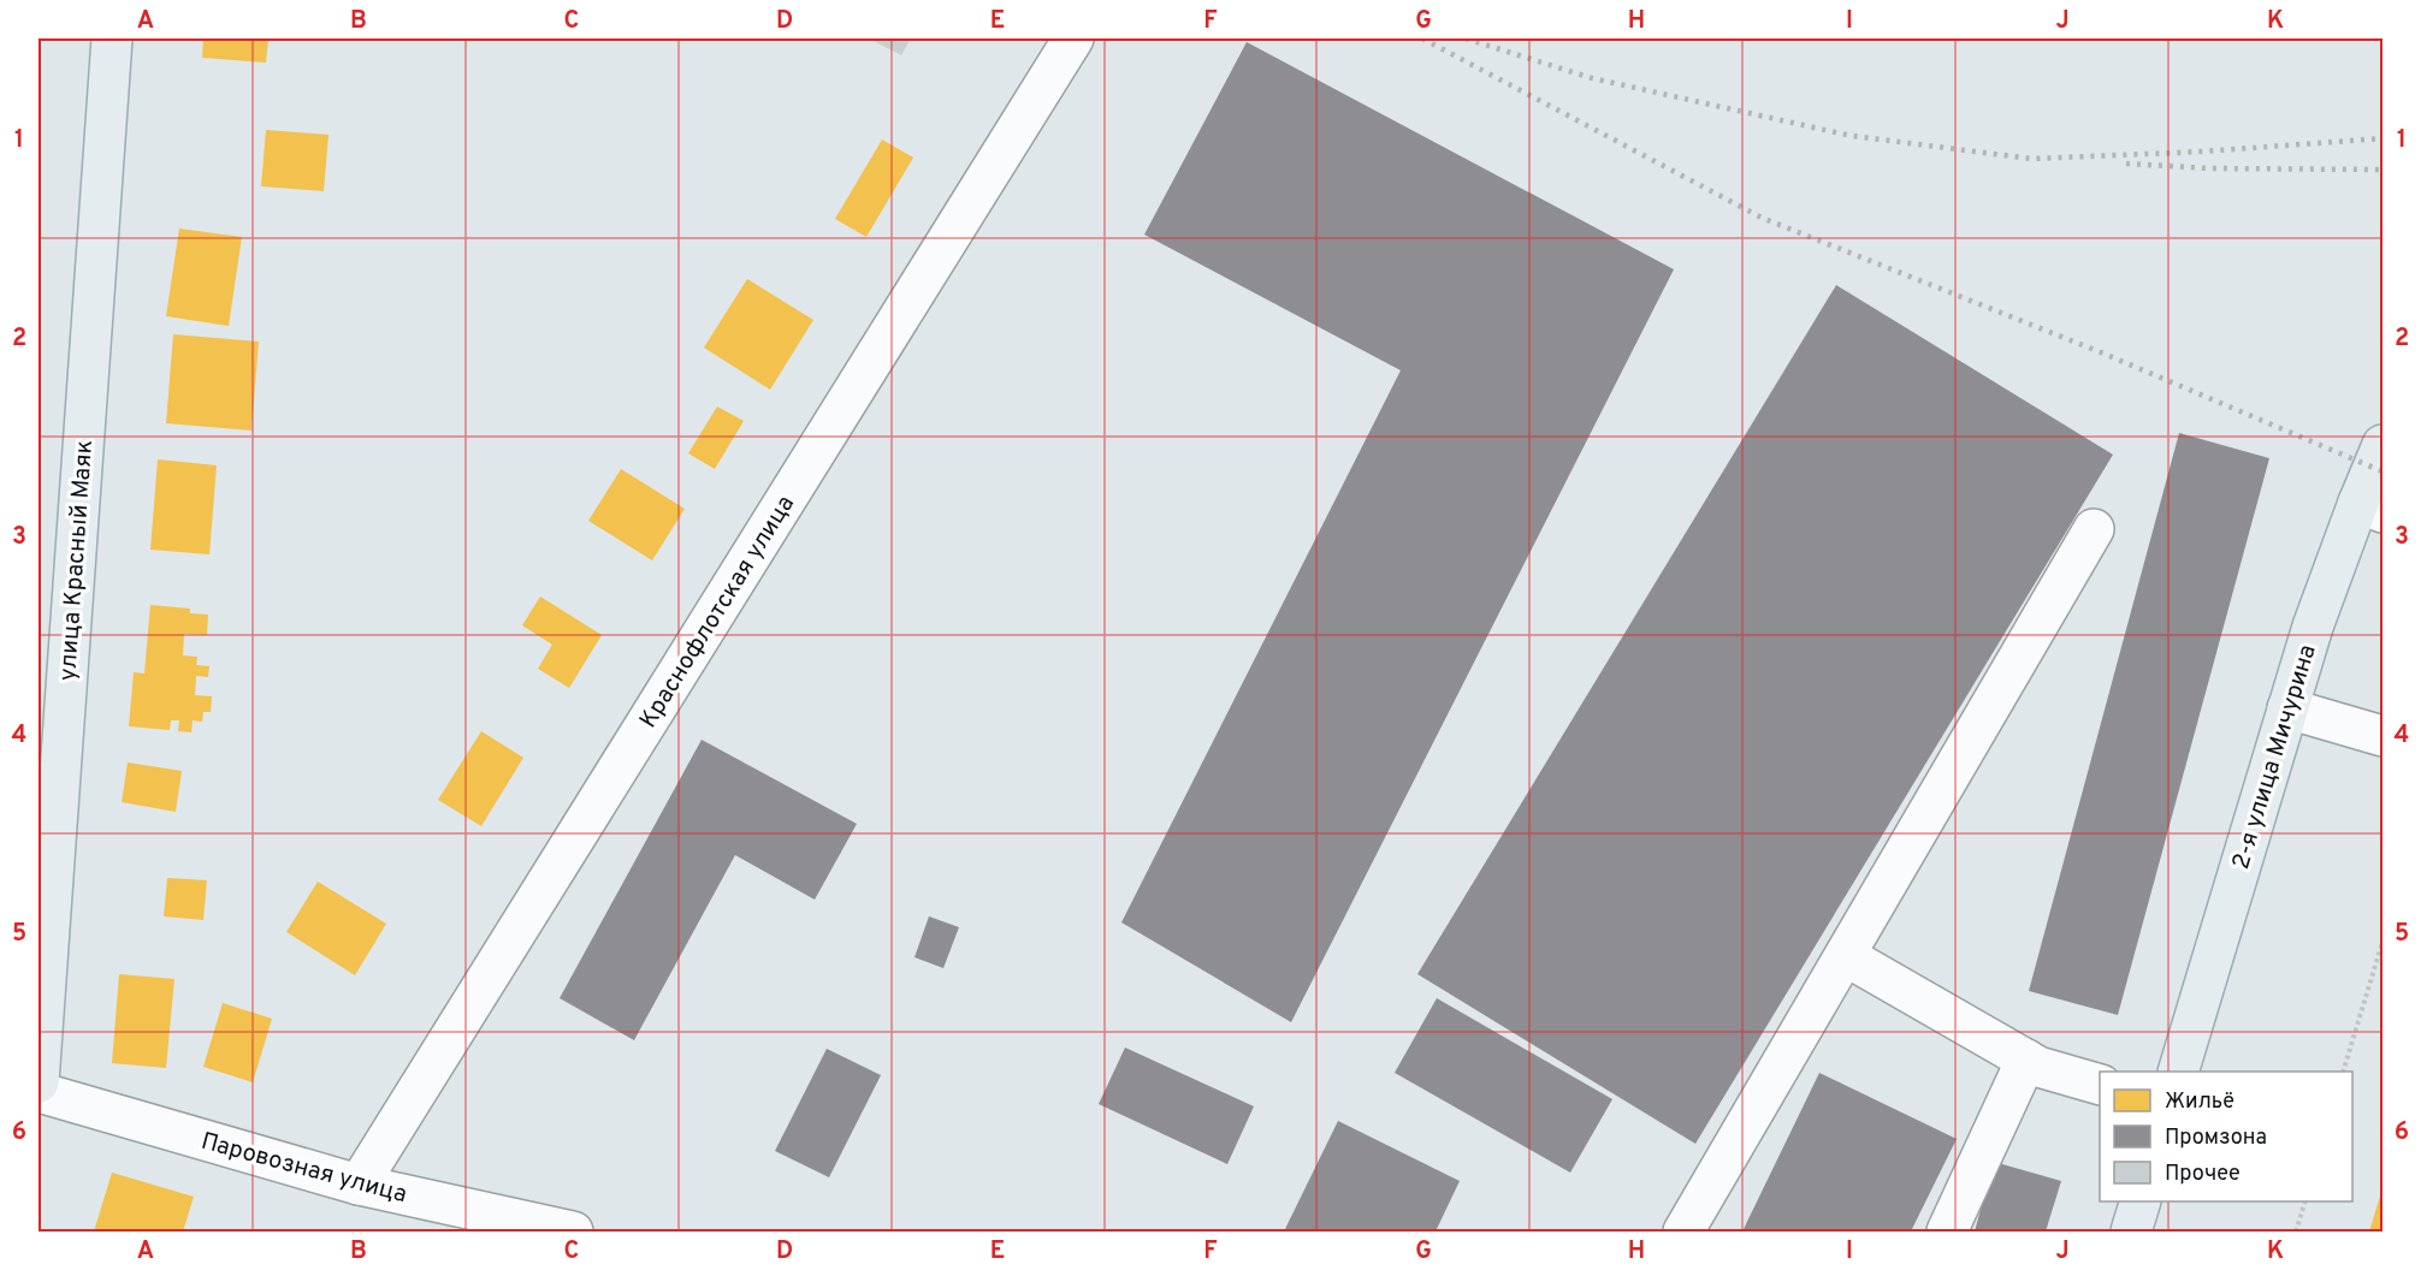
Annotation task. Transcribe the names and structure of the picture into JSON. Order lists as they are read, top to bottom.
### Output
{
  "streets": {
    "main road": ["улица Красный Маяк", "2-я улица Мичурина"],
    "street": ["Краснофлотская улица", "Паровозная улица"]
  },
  "crossings": [
    ["Краснофлотская улица", "Паровозная улица"]
  ],
  "legend": ["Жильё", "Промзона", "Прочее"],
  "grid": {
    "columns": [
      "A",
      "B",
      "C",
      "D",
      "E",
      "F",
      "G",
      "H",
      "I",
      "J",
      "K"
    ],
    "rows": [
      "1",
      "2",
      "3",
      "4",
      "5",
      "6"
    ]
  }
}
